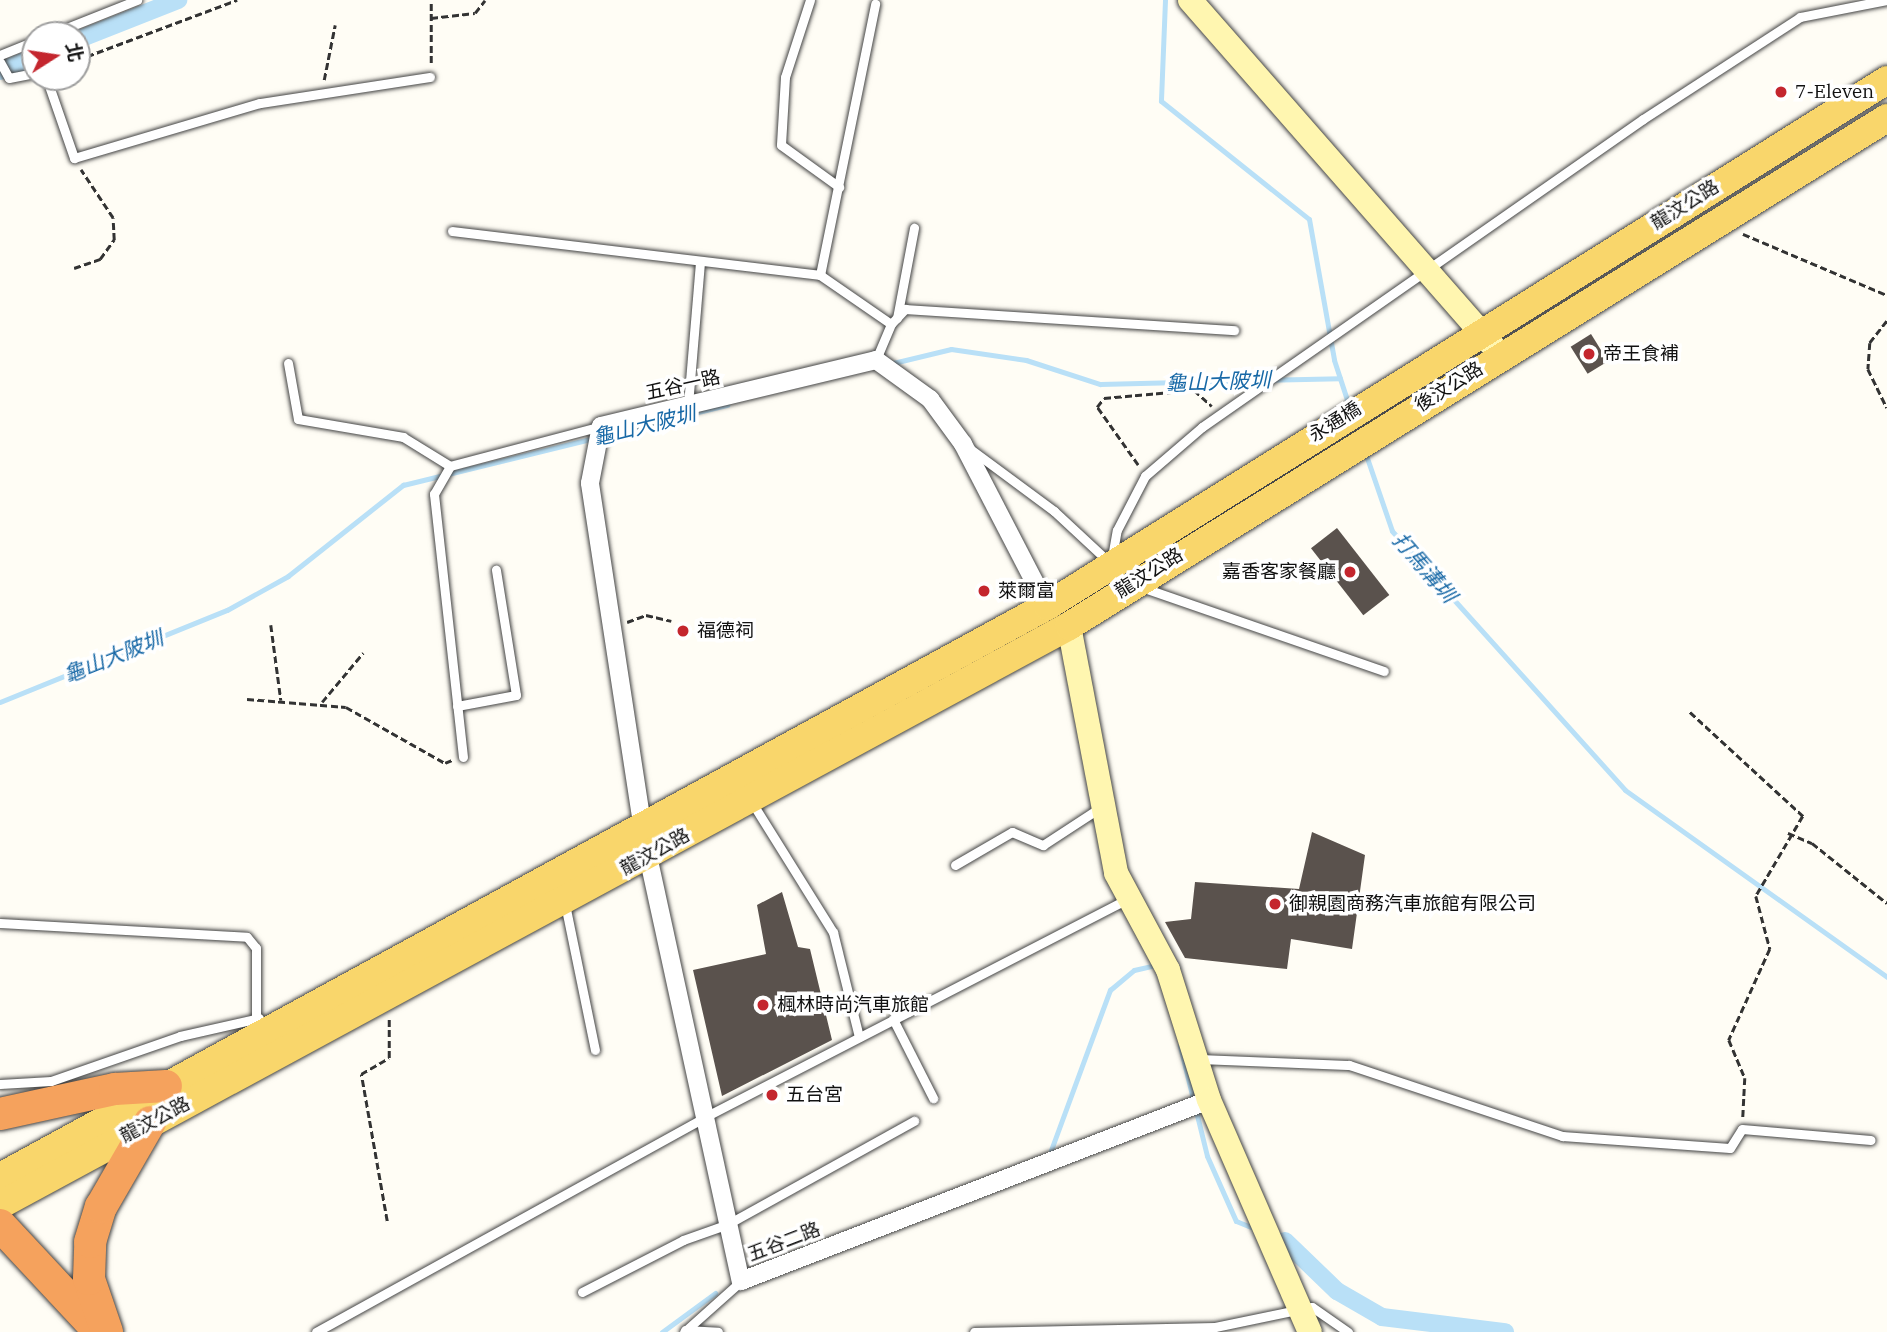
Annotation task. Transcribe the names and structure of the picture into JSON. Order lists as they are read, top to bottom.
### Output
{
  "streets": {
    "main road": ["龍汶公路", "後汶公路", "永通橋"],
    "street": ["五谷一路", "五谷二路"]
  },
  "crossings": [
    ["龍汶公路", "後汶公路"],
    ["龍汶公路", "永通橋"],
    ["龍汶公路", "五谷二路"],
    ["後汶公路", "永通橋"]
  ],
  "water": ["龜山大陂圳", "打馬溝圳"],
  "places": [
    "7-Eleven",
    "帝王食補",
    "嘉香客家餐廳",
    "萊爾富",
    "福德祠",
    "御親園商務汽車旅館有限公司",
    "楓林時尚汽車旅館",
    "五台宮"
  ],
  "north": "right"
}
